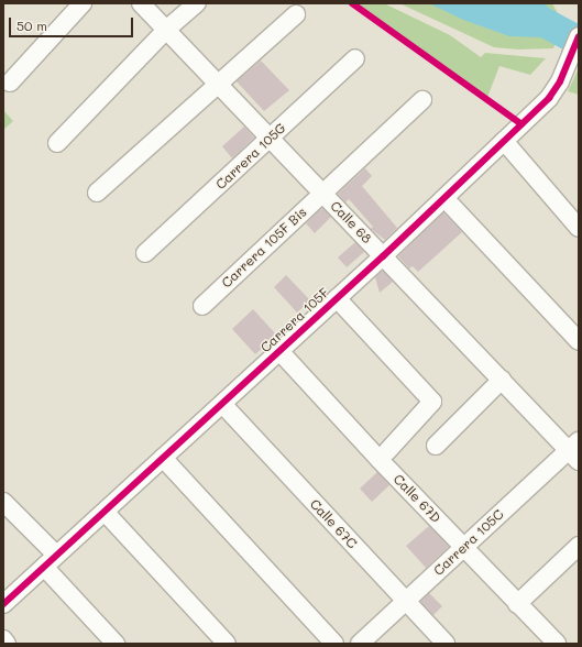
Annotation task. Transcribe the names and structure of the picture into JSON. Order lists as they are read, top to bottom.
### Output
{
  "streets": {
    "street": [
      "Carrera 105G",
      "Calle 68",
      "Carrera 105F Bis",
      "Carrera 105F",
      "Calle 67D",
      "Calle 67C",
      "Carrera 105C"
    ]
  },
  "crossings": [
    ["Carrera 105G", "Calle 68"],
    ["Calle 68", "Carrera 105F Bis"],
    ["Calle 68", "Carrera 105F"],
    ["Calle 68", "Carrera 105C"],
    ["Carrera 105F", "Calle 67D"],
    ["Carrera 105F", "Calle 67C"],
    ["Calle 67D", "Carrera 105C"],
    ["Calle 67C", "Carrera 105C"]
  ],
  "scale_bar": "50 m"
}
